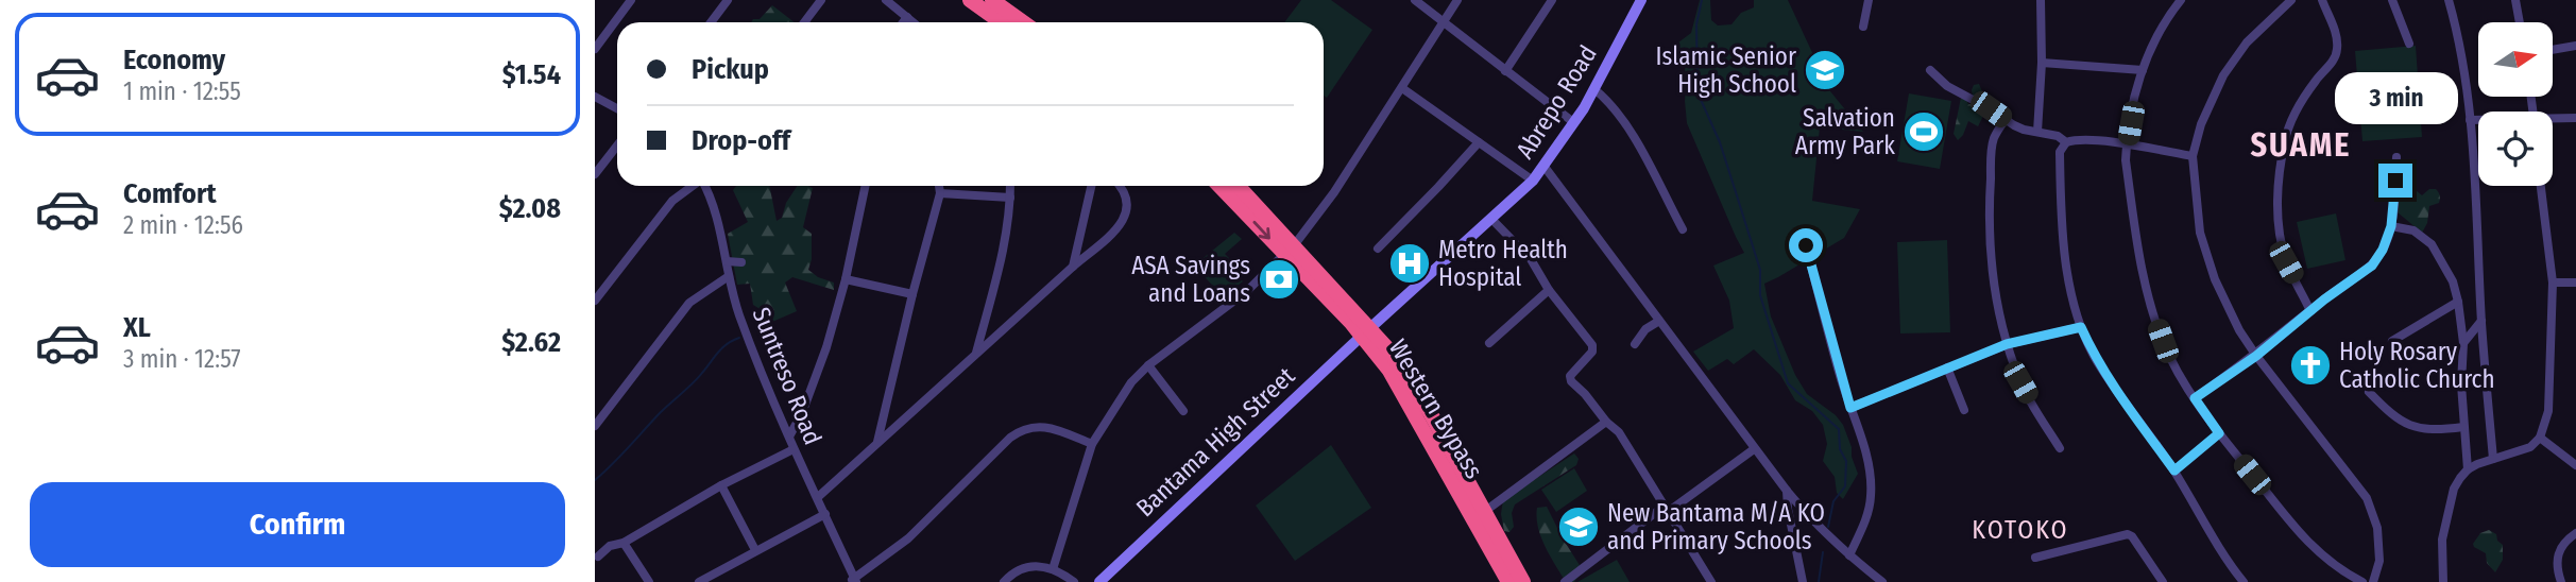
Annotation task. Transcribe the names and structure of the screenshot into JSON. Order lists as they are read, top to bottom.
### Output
{
  "streets": {
    "highway": ["Western Bypass"],
    "main road": ["Abrepo Road", "Bantama High Street"],
    "street": ["Suntreso Road"]
  },
  "crossings": [
    ["Abrepo Road", "Western Bypass"],
    ["Abrepo Road", "Bantama High Street"],
    ["Western Bypass", "Bantama High Street"]
  ],
  "districts": ["SUAME", "KOTOKO"],
  "places": {
    "school or university": ["Islamic Senior High School", "New Bantama M/A KO and Primary Schools"],
    "sports": ["Salvation Army Park"],
    "hospital": ["Metro Health Hospital"],
    "bank": ["ASA Savings and Loans"],
    "church": ["Holy Rosary Catholic Church"]
  },
  "north": "right",
  "page": {
    "list": [
      {
        "name": "Economy",
        "note": "1 min · 12:55",
        "value": "$1.54"
      },
      {
        "name": "Comfort",
        "note": "2 min · 12:56",
        "value": "$2.08"
      },
      {
        "name": "XL",
        "note": "3 min · 12:57",
        "value": "$2.62"
      }
    ],
    "banner": ["Pickup", "Drop-off"],
    "bubble": "3 min",
    "buttons": "Confirm"
  }
}
